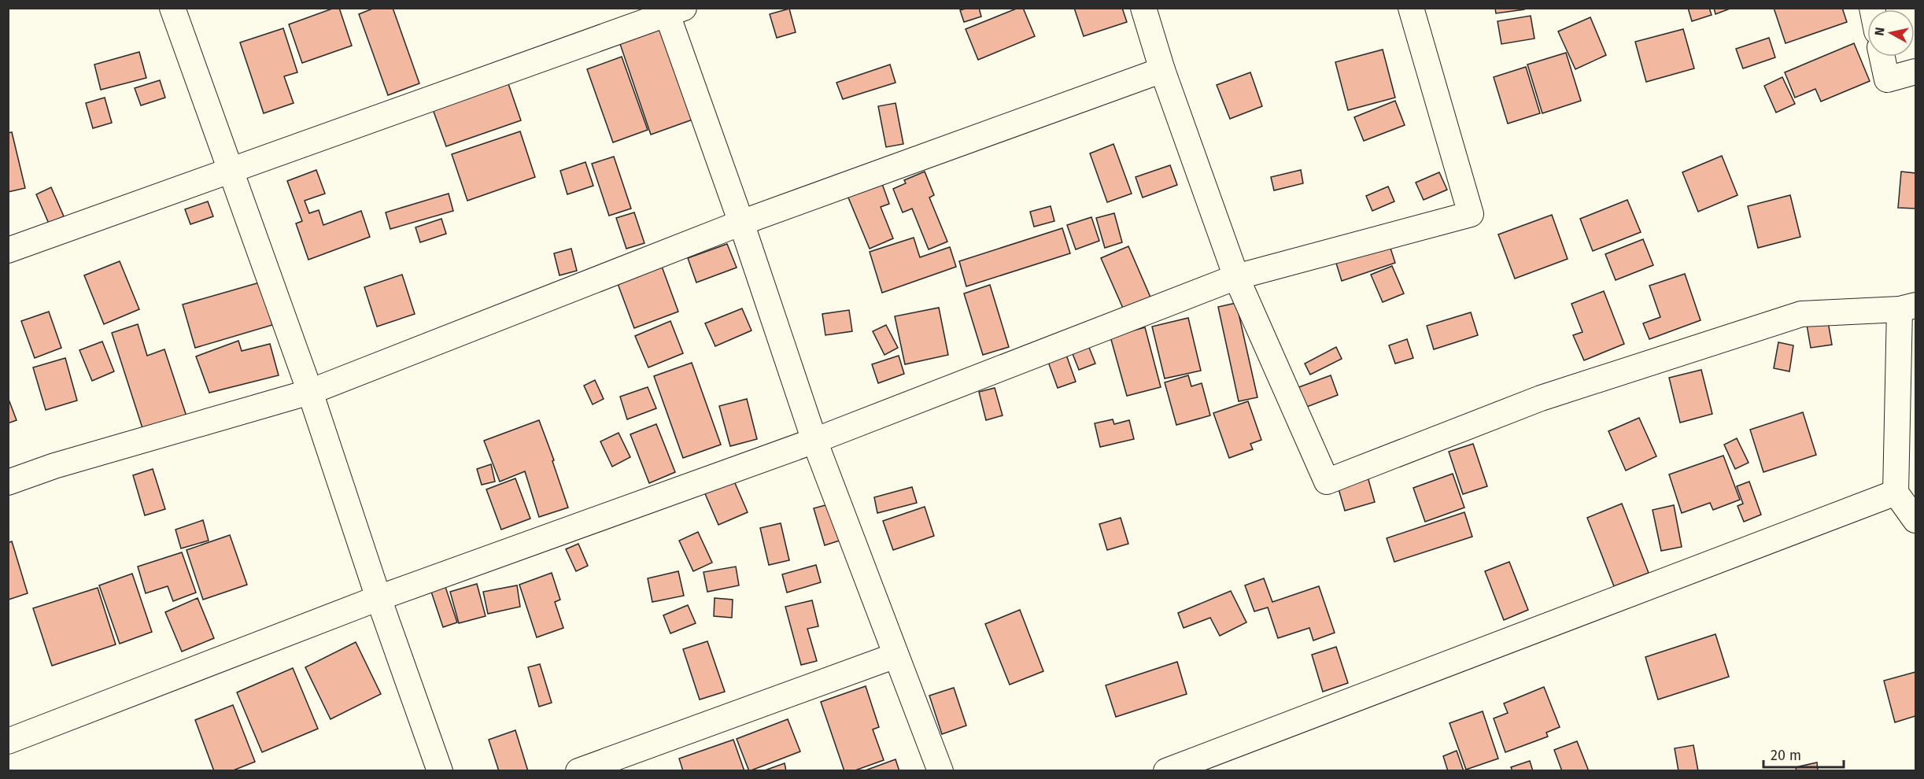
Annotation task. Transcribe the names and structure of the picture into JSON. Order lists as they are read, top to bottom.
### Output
{
  "scale_bar": "20 m",
  "north": "left"
}
